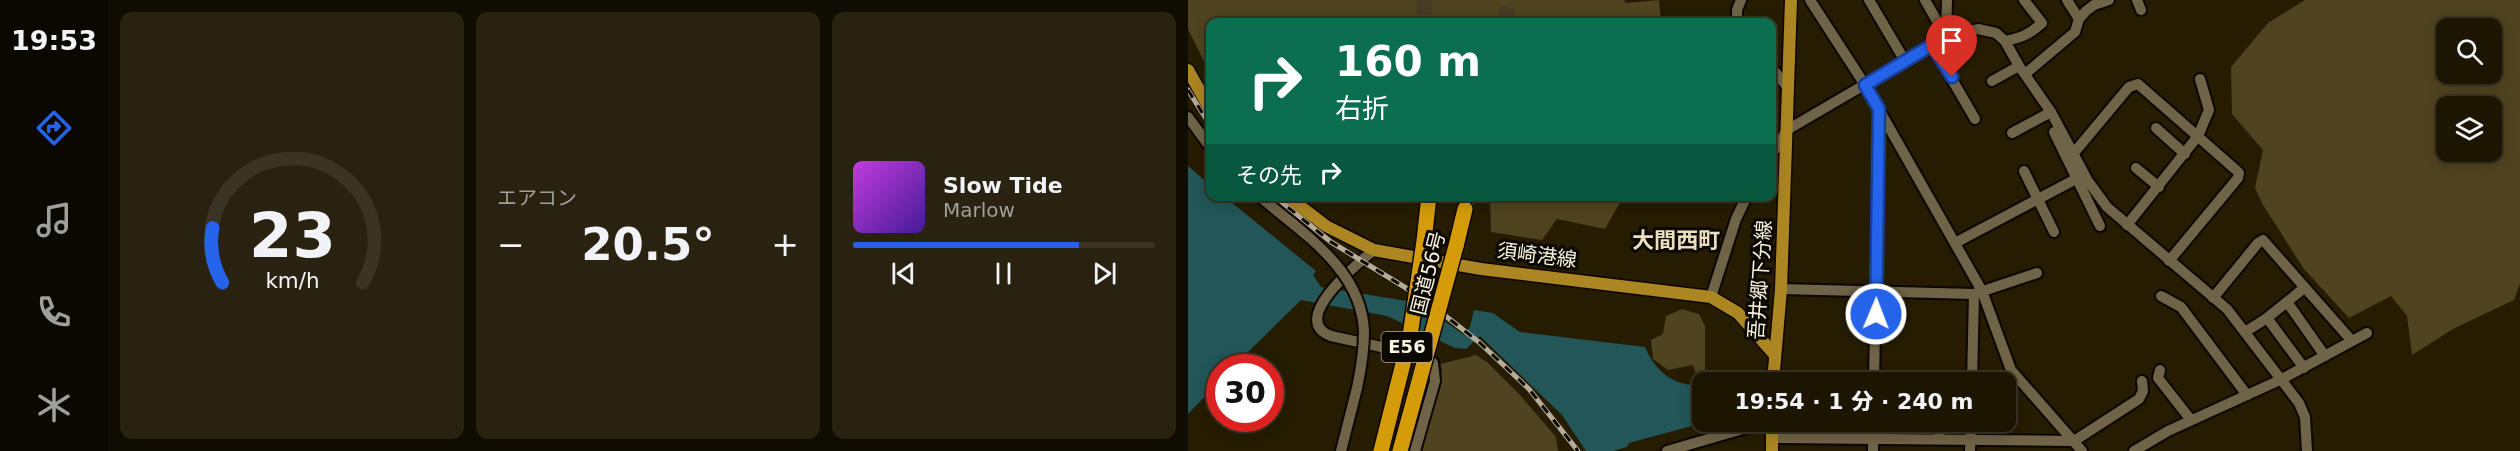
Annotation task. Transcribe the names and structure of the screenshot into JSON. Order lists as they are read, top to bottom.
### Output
{
  "streets": {
    "highway": ["国道56号", "E56"],
    "main road": ["須崎港線", "吾井郷下分線"]
  },
  "crossings": [
    ["須崎港線", "吾井郷下分線"]
  ],
  "districts": ["大間西町"],
  "page": {
    "tabs": "19:53",
    "tile": "エアコン",
    "turn": ["160 m", "右折"],
    "then": "その先",
    "song": ["Slow Tide", "Marlow"],
    "heat": ["−", "20.5°", "+"],
    "limit": "30",
    "trip": "19:54 · 1 分 · 240 m",
    "gauge": ["23", "km/h"]
  }
}
